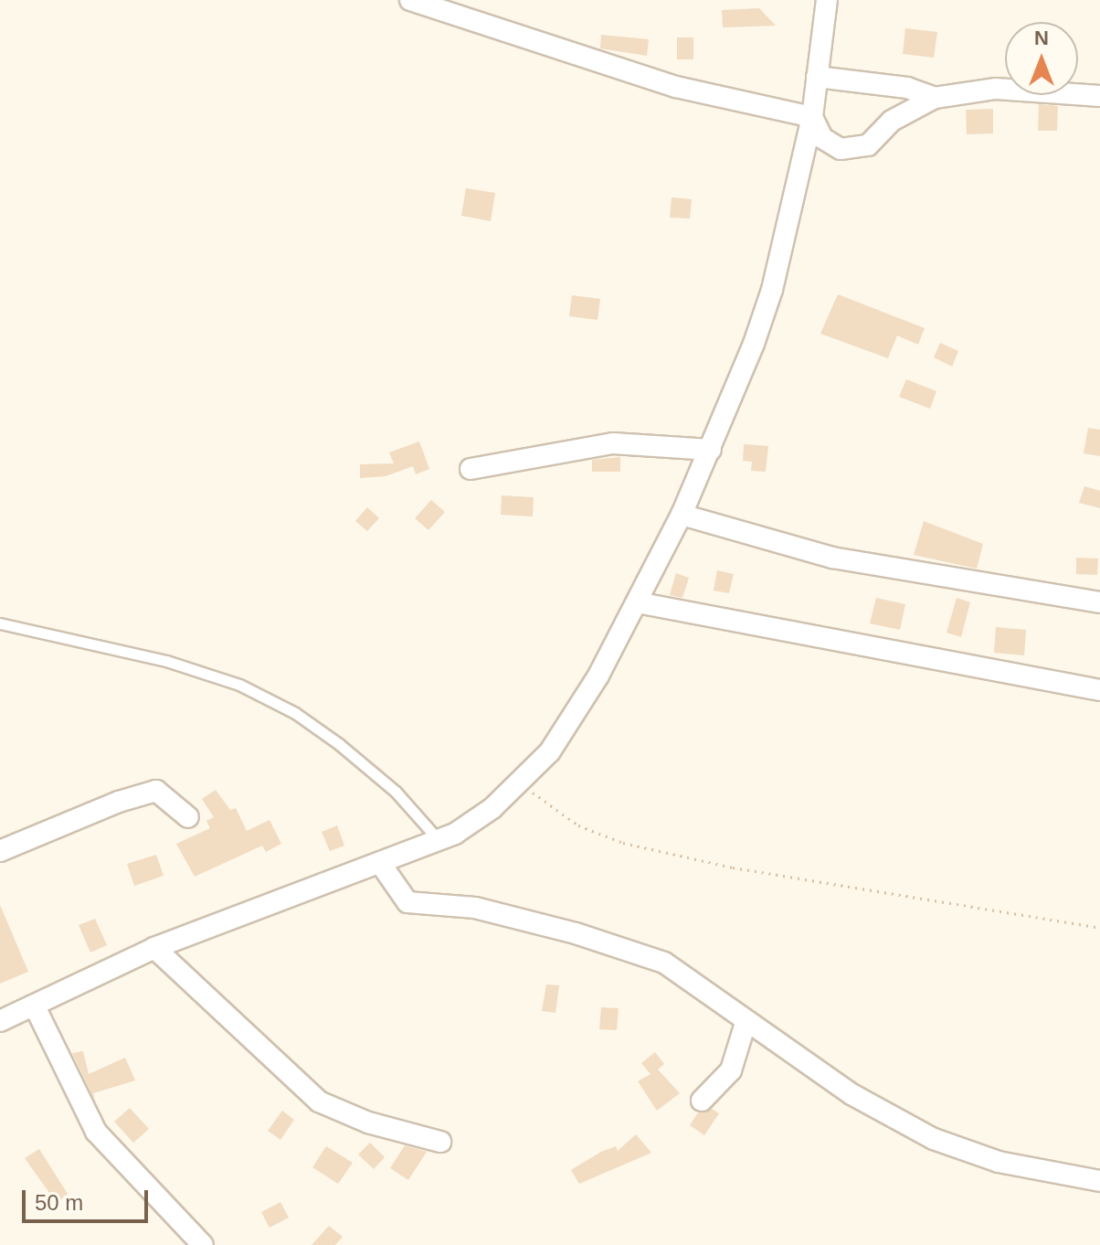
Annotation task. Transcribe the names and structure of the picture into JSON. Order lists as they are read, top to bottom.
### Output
{
  "scale_bar": "50 m",
  "north": "top"
}
